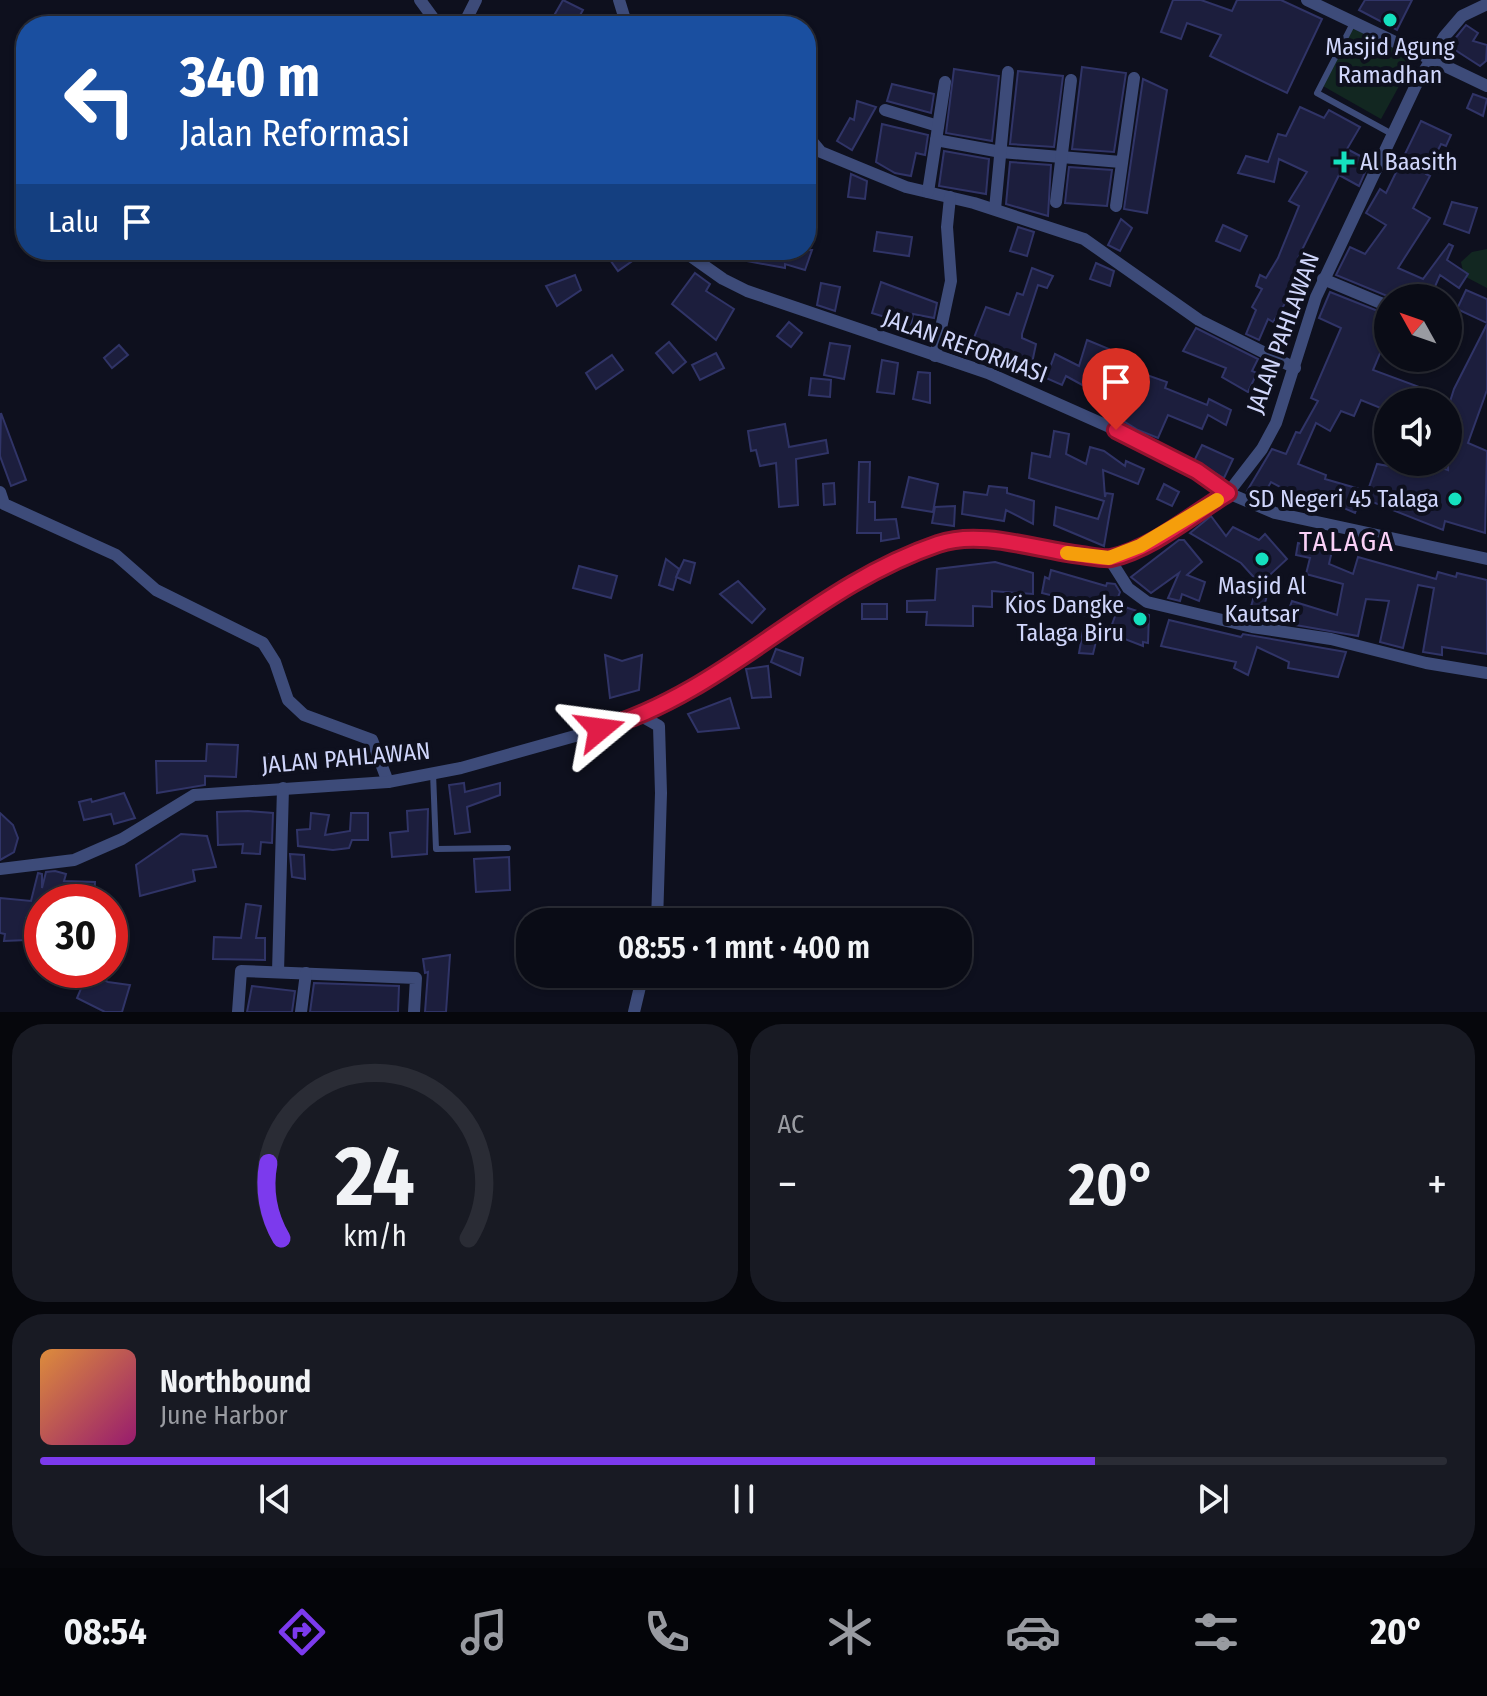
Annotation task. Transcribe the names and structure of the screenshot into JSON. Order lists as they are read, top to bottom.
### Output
{
  "streets": {
    "street": ["JALAN PAHLAWAN", "JALAN REFORMASI"]
  },
  "crossings": [
    ["JALAN PAHLAWAN", "JALAN REFORMASI"]
  ],
  "districts": ["TALAGA"],
  "places": {
    "other": [
      "Masjid Agung Ramadhan",
      "SD Negeri 45 Talaga",
      "Masjid Al Kautsar",
      "Kios Dangke Talaga Biru"
    ],
    "health": ["Al Baasith"]
  },
  "north": "top left",
  "page": {
    "turn": ["340 m", "Jalan Reformasi"],
    "then": "Lalu",
    "limit": "30",
    "trip": "08:55 · 1 mnt · 400 m",
    "tile": "AC",
    "heat": ["−", "20°", "+"],
    "song": ["Northbound", "June Harbor"],
    "tabs": ["08:54", "20°"],
    "gauge": ["24", "km/h"]
  }
}
